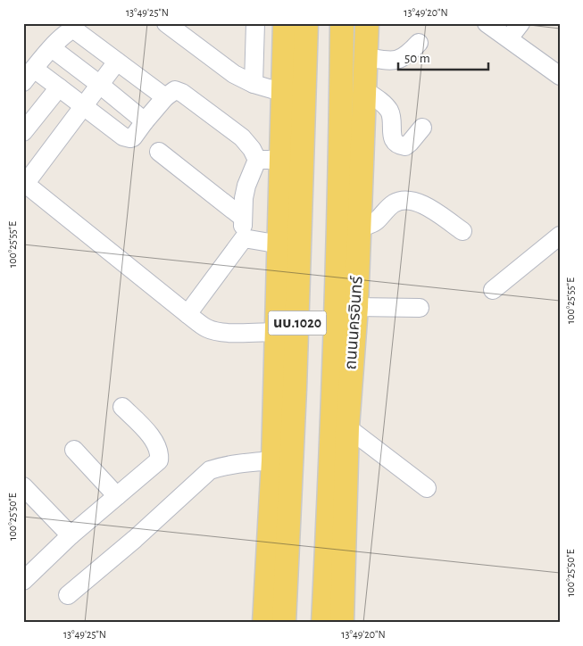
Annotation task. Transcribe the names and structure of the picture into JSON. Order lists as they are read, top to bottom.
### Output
{
  "streets": {
    "main road": ["นบ.1020", "ถนนนครอินทร์"]
  },
  "scale_bar": "50 m",
  "coordinates": [
    "13°49'25\"N",
    "13°49'20\"N",
    "100°25'55\"E",
    "100°25'50\"E"
  ]
}
